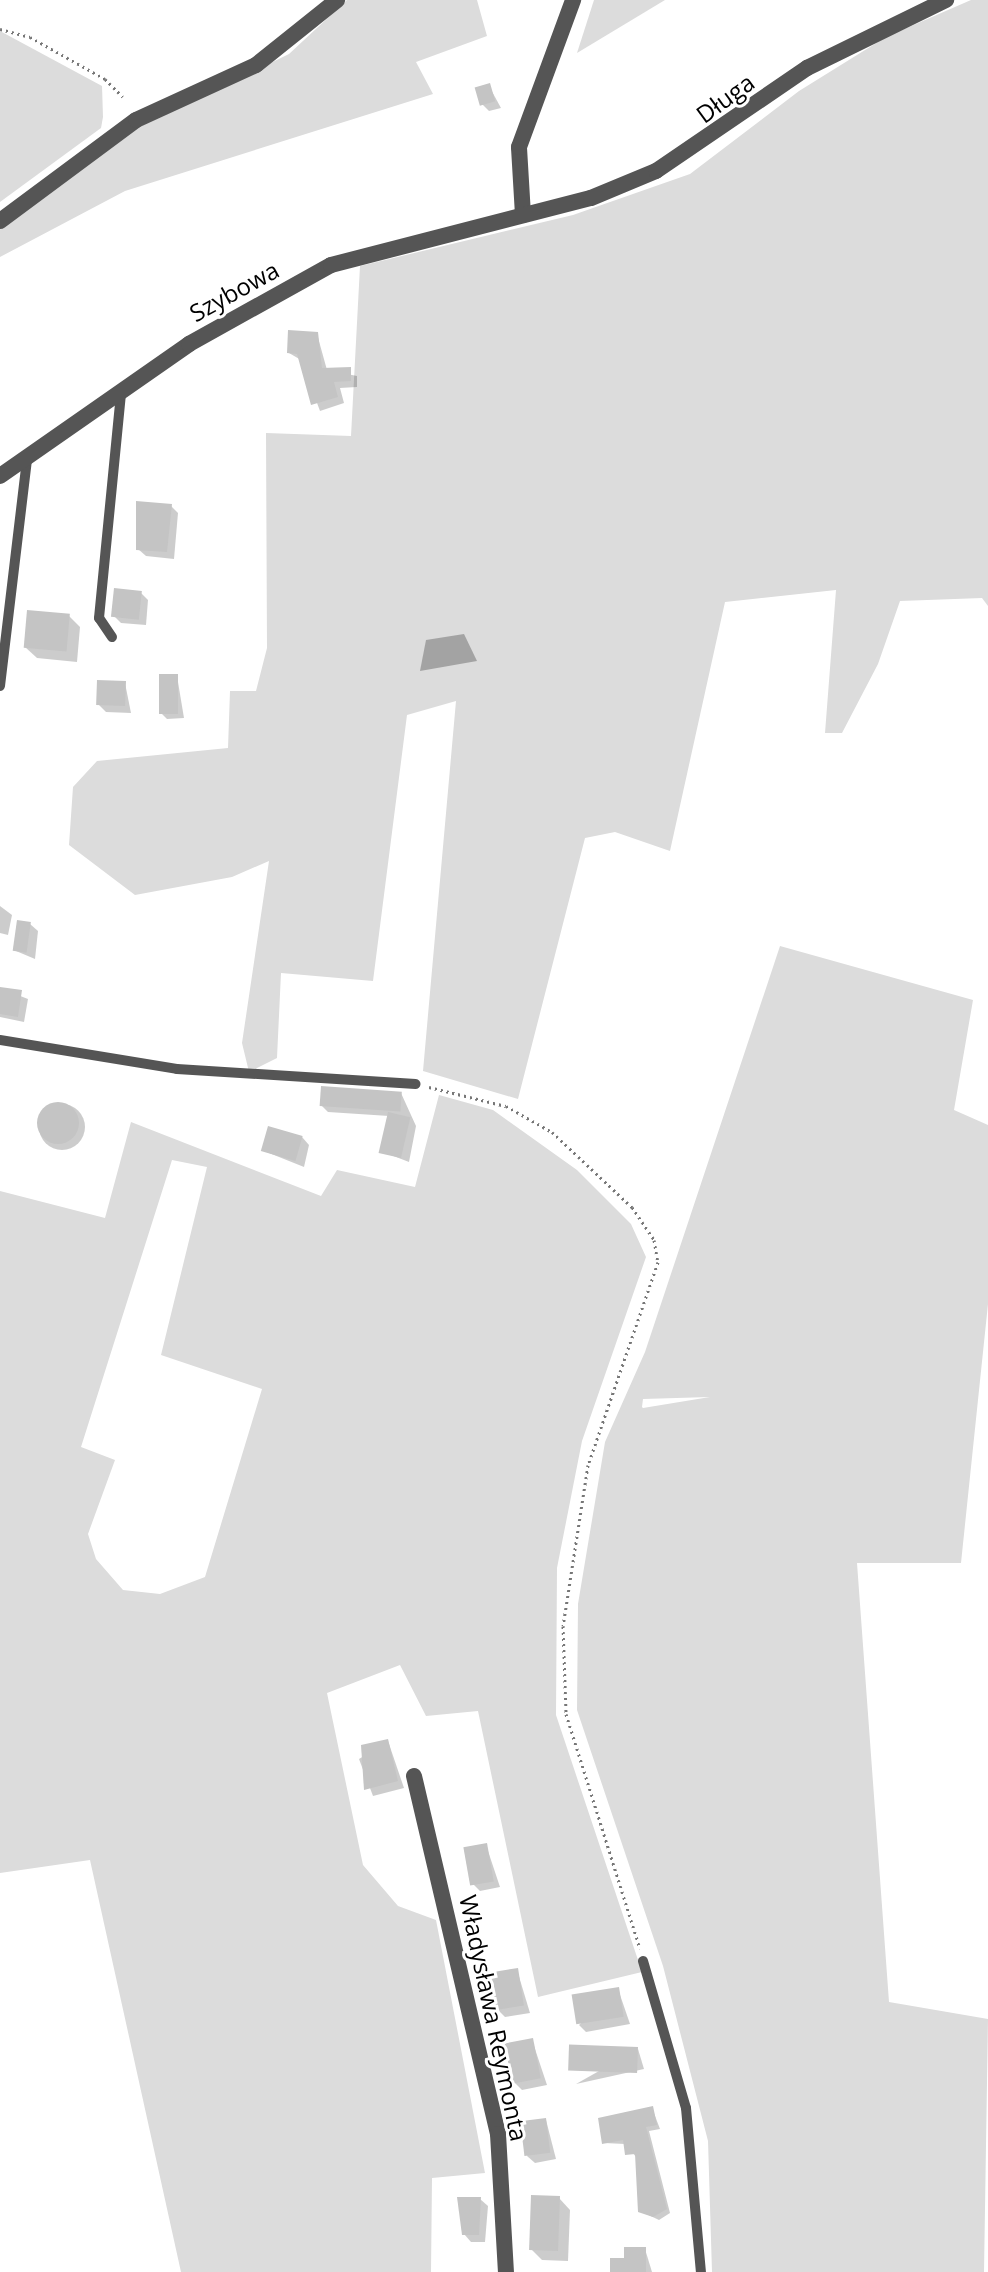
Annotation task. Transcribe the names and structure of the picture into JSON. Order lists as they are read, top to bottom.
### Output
{
  "streets": {
    "street": ["Długa", "Szybowa", "Władysława Reymonta"]
  },
  "crossings": [
    ["Długa", "Szybowa"]
  ]
}
